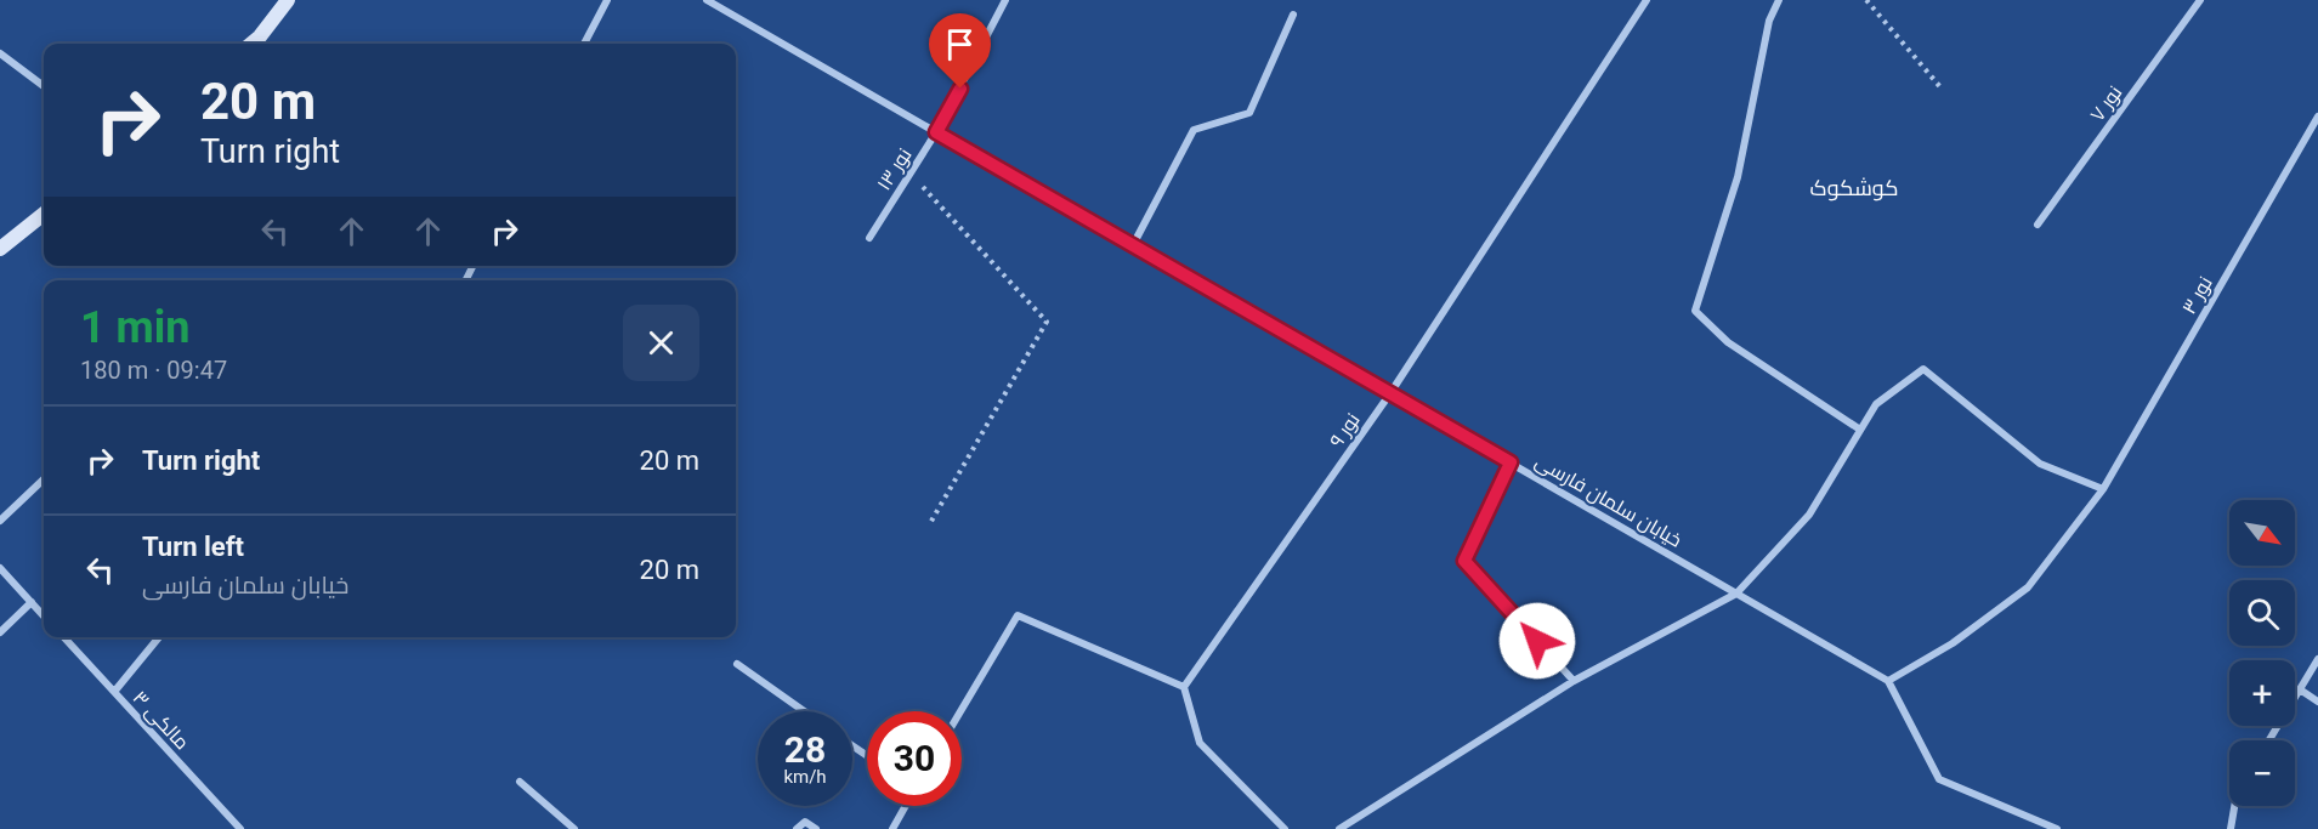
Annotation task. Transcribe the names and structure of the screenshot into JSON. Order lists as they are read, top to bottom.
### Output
{
  "streets": {
    "street": [
      "نور ۷",
      "نور ۱۳",
      "نور ۳",
      "نور ۹",
      "خیابان سلمان فارسی",
      "مالکی ۳"
    ]
  },
  "crossings": [
    ["نور ۱۳", "خیابان سلمان فارسی"],
    ["نور ۳", "خیابان سلمان فارسی"],
    ["نور ۹", "خیابان سلمان فارسی"]
  ],
  "districts": ["کوشکوک"],
  "north": "bottom right",
  "page": {
    "turn": ["20 m", "Turn right"],
    "heading": ["1 min", "180 m · 09:47"],
    "list": [
      {
        "name": "Turn right",
        "value": "20 m"
      },
      {
        "name": "Turn left",
        "note": "خیابان سلمان فارسی",
        "value": "20 m"
      }
    ],
    "map_buttons": ["+", "−"],
    "speed": "28 km/h",
    "limit": "30"
  }
}
